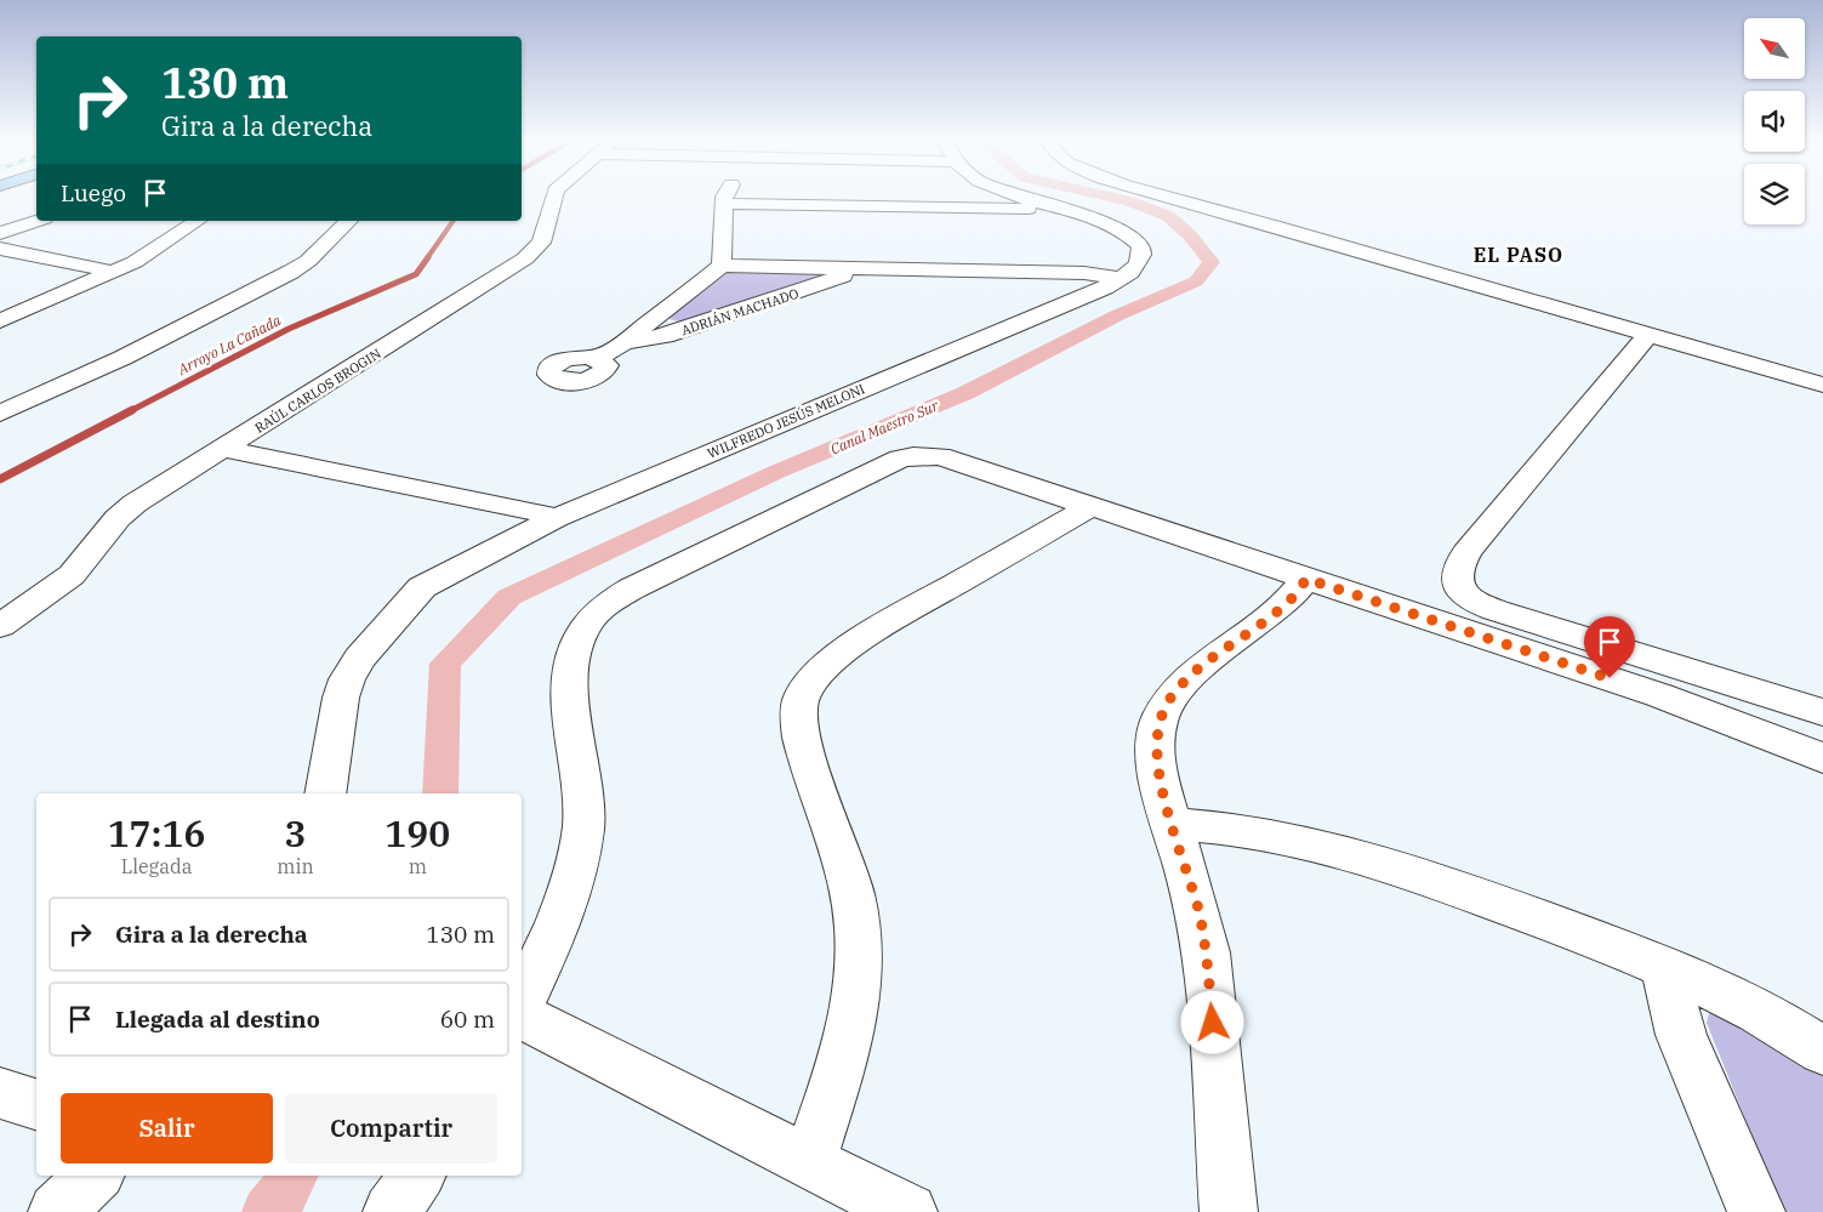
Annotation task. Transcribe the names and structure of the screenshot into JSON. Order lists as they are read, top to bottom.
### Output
{
  "streets": {
    "street": ["ADRIÁN MACHADO", "RAÚL CARLOS BROGIN", "WILFREDO JESÚS MELONI"]
  },
  "districts": ["EL PASO"],
  "water": ["Arroyo La Cañada", "Canal Maestro Sur"],
  "north": "top left",
  "page": {
    "turn": ["130 m", "Gira a la derecha"],
    "then": "Luego",
    "eta": [
      "17:16",
      "Llegada",
      "3",
      "min",
      "190",
      "m"
    ],
    "list": [
      {
        "name": "Gira a la derecha",
        "value": "130 m"
      },
      {
        "name": "Llegada al destino",
        "value": "60 m"
      }
    ],
    "buttons": ["Salir", "Compartir"]
  }
}
